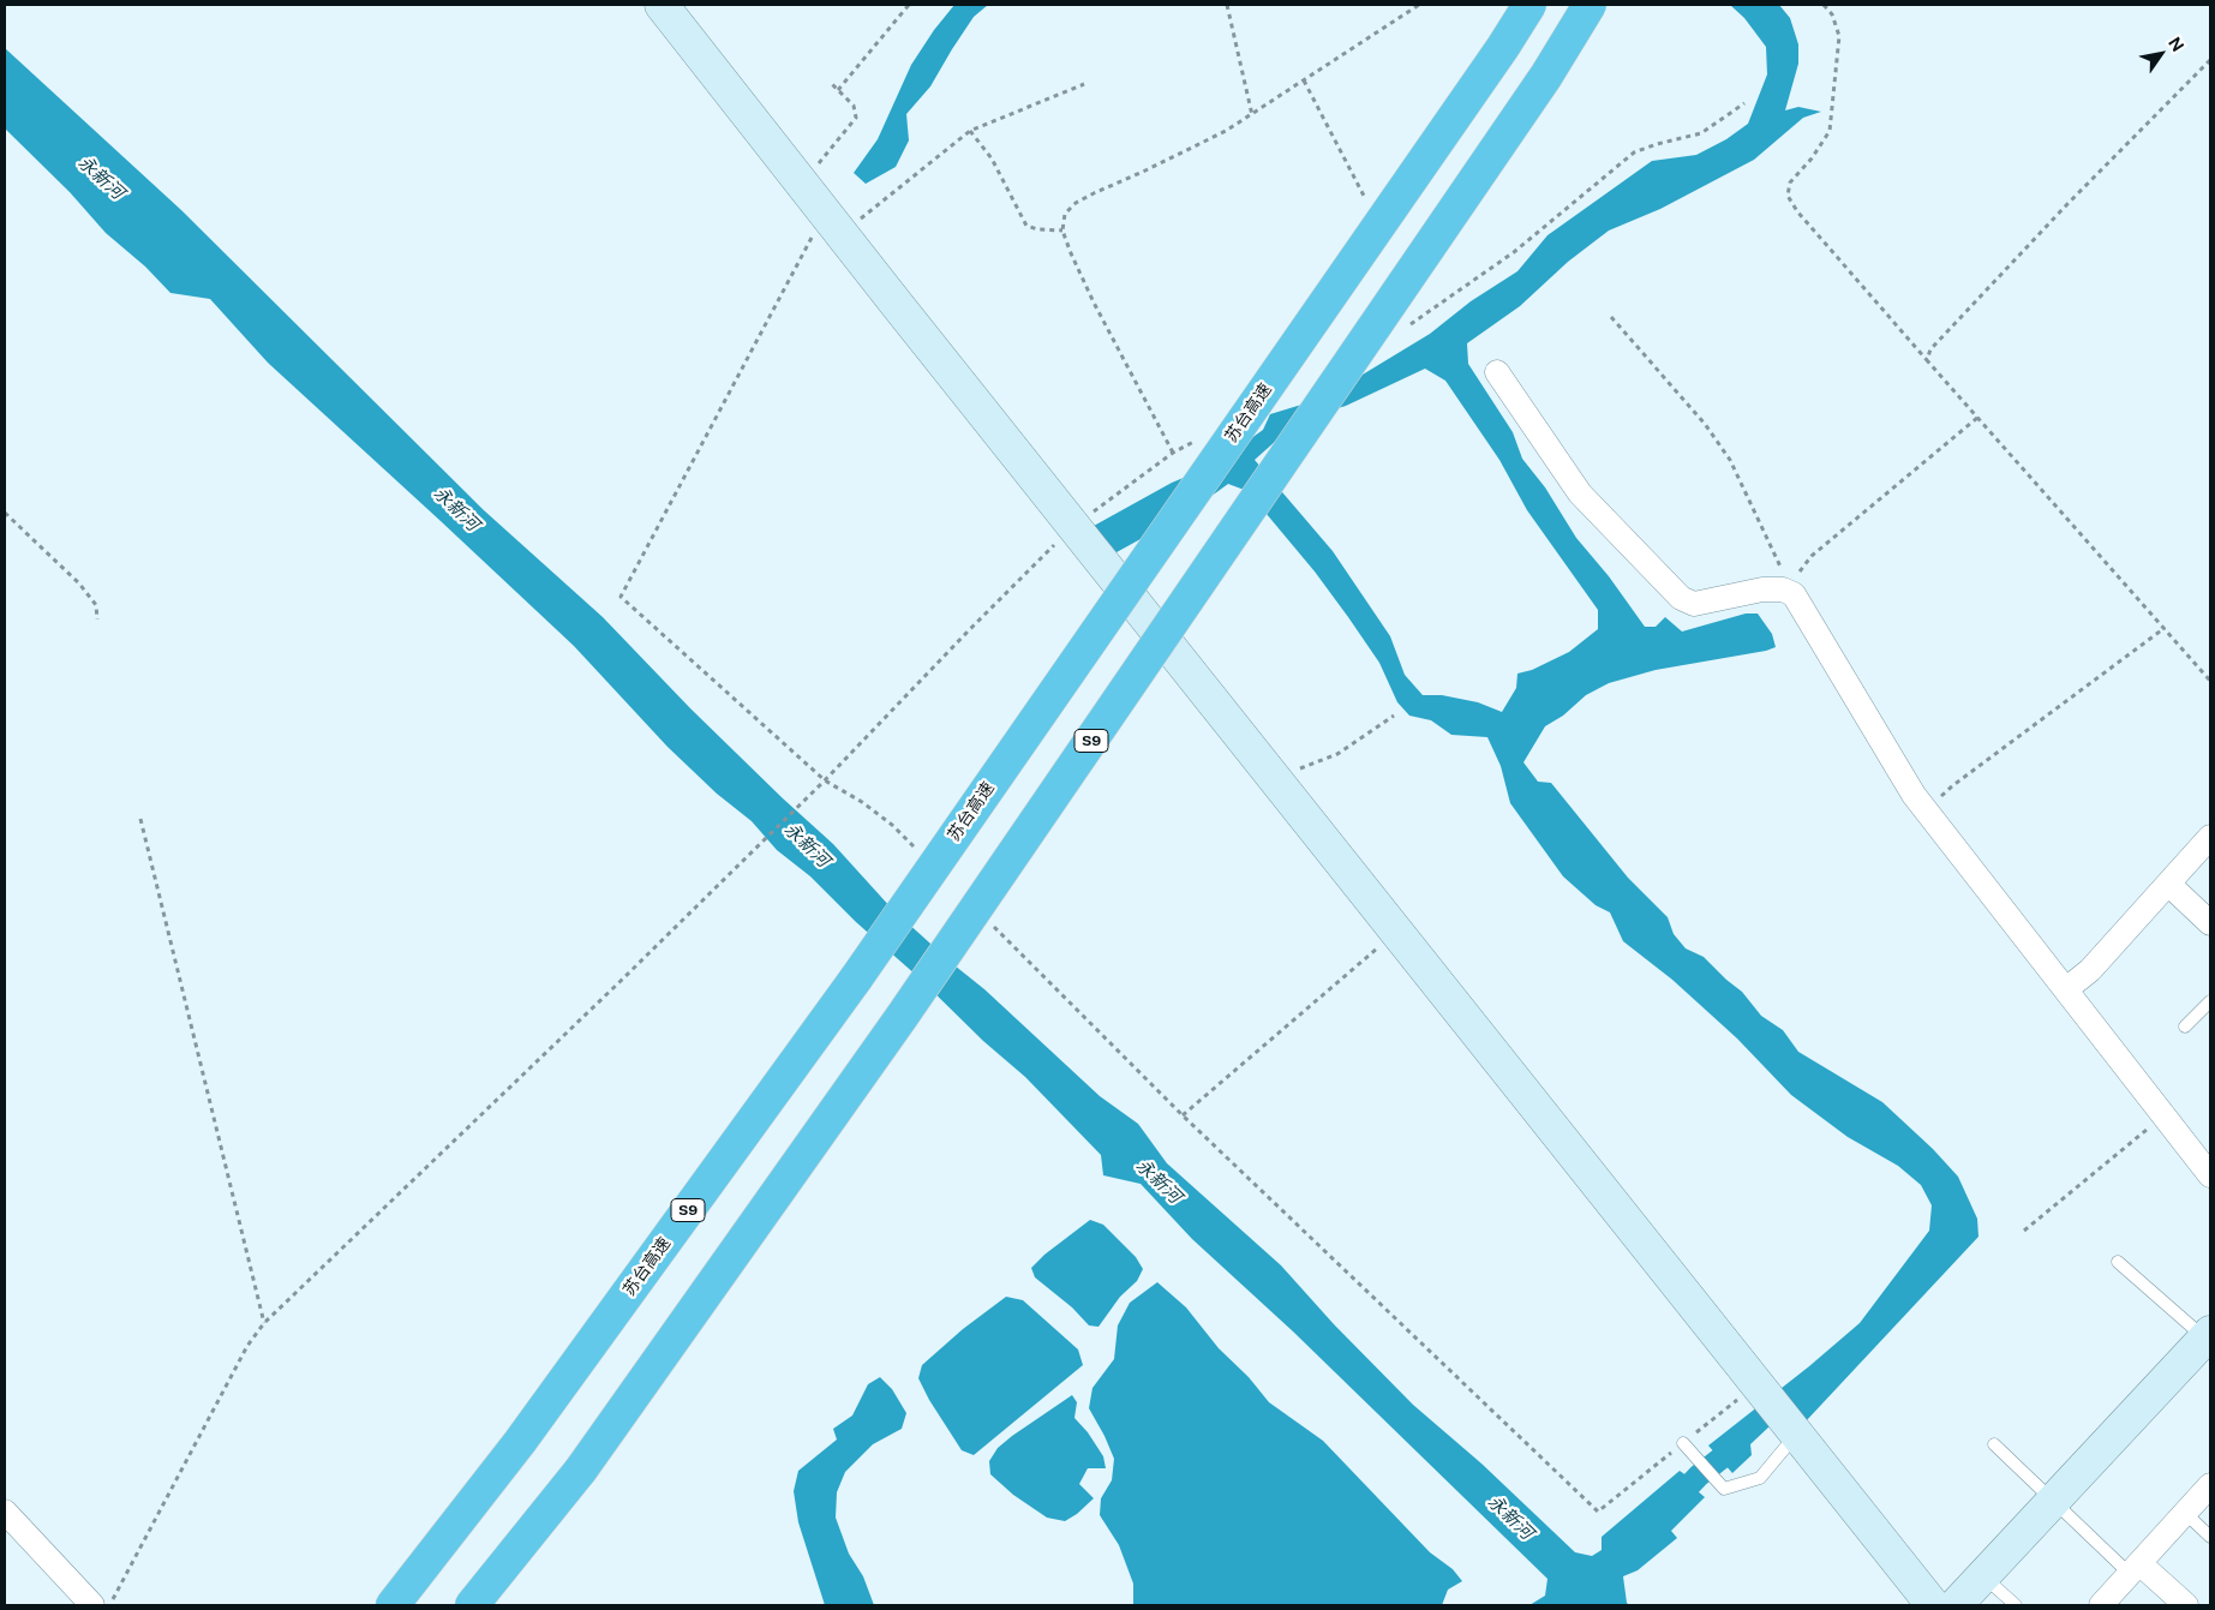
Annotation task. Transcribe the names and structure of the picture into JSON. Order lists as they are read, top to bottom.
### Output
{
  "streets": {
    "highway": ["苏台高速", "S9"]
  },
  "water": ["永新河"],
  "north": "top right"
}
